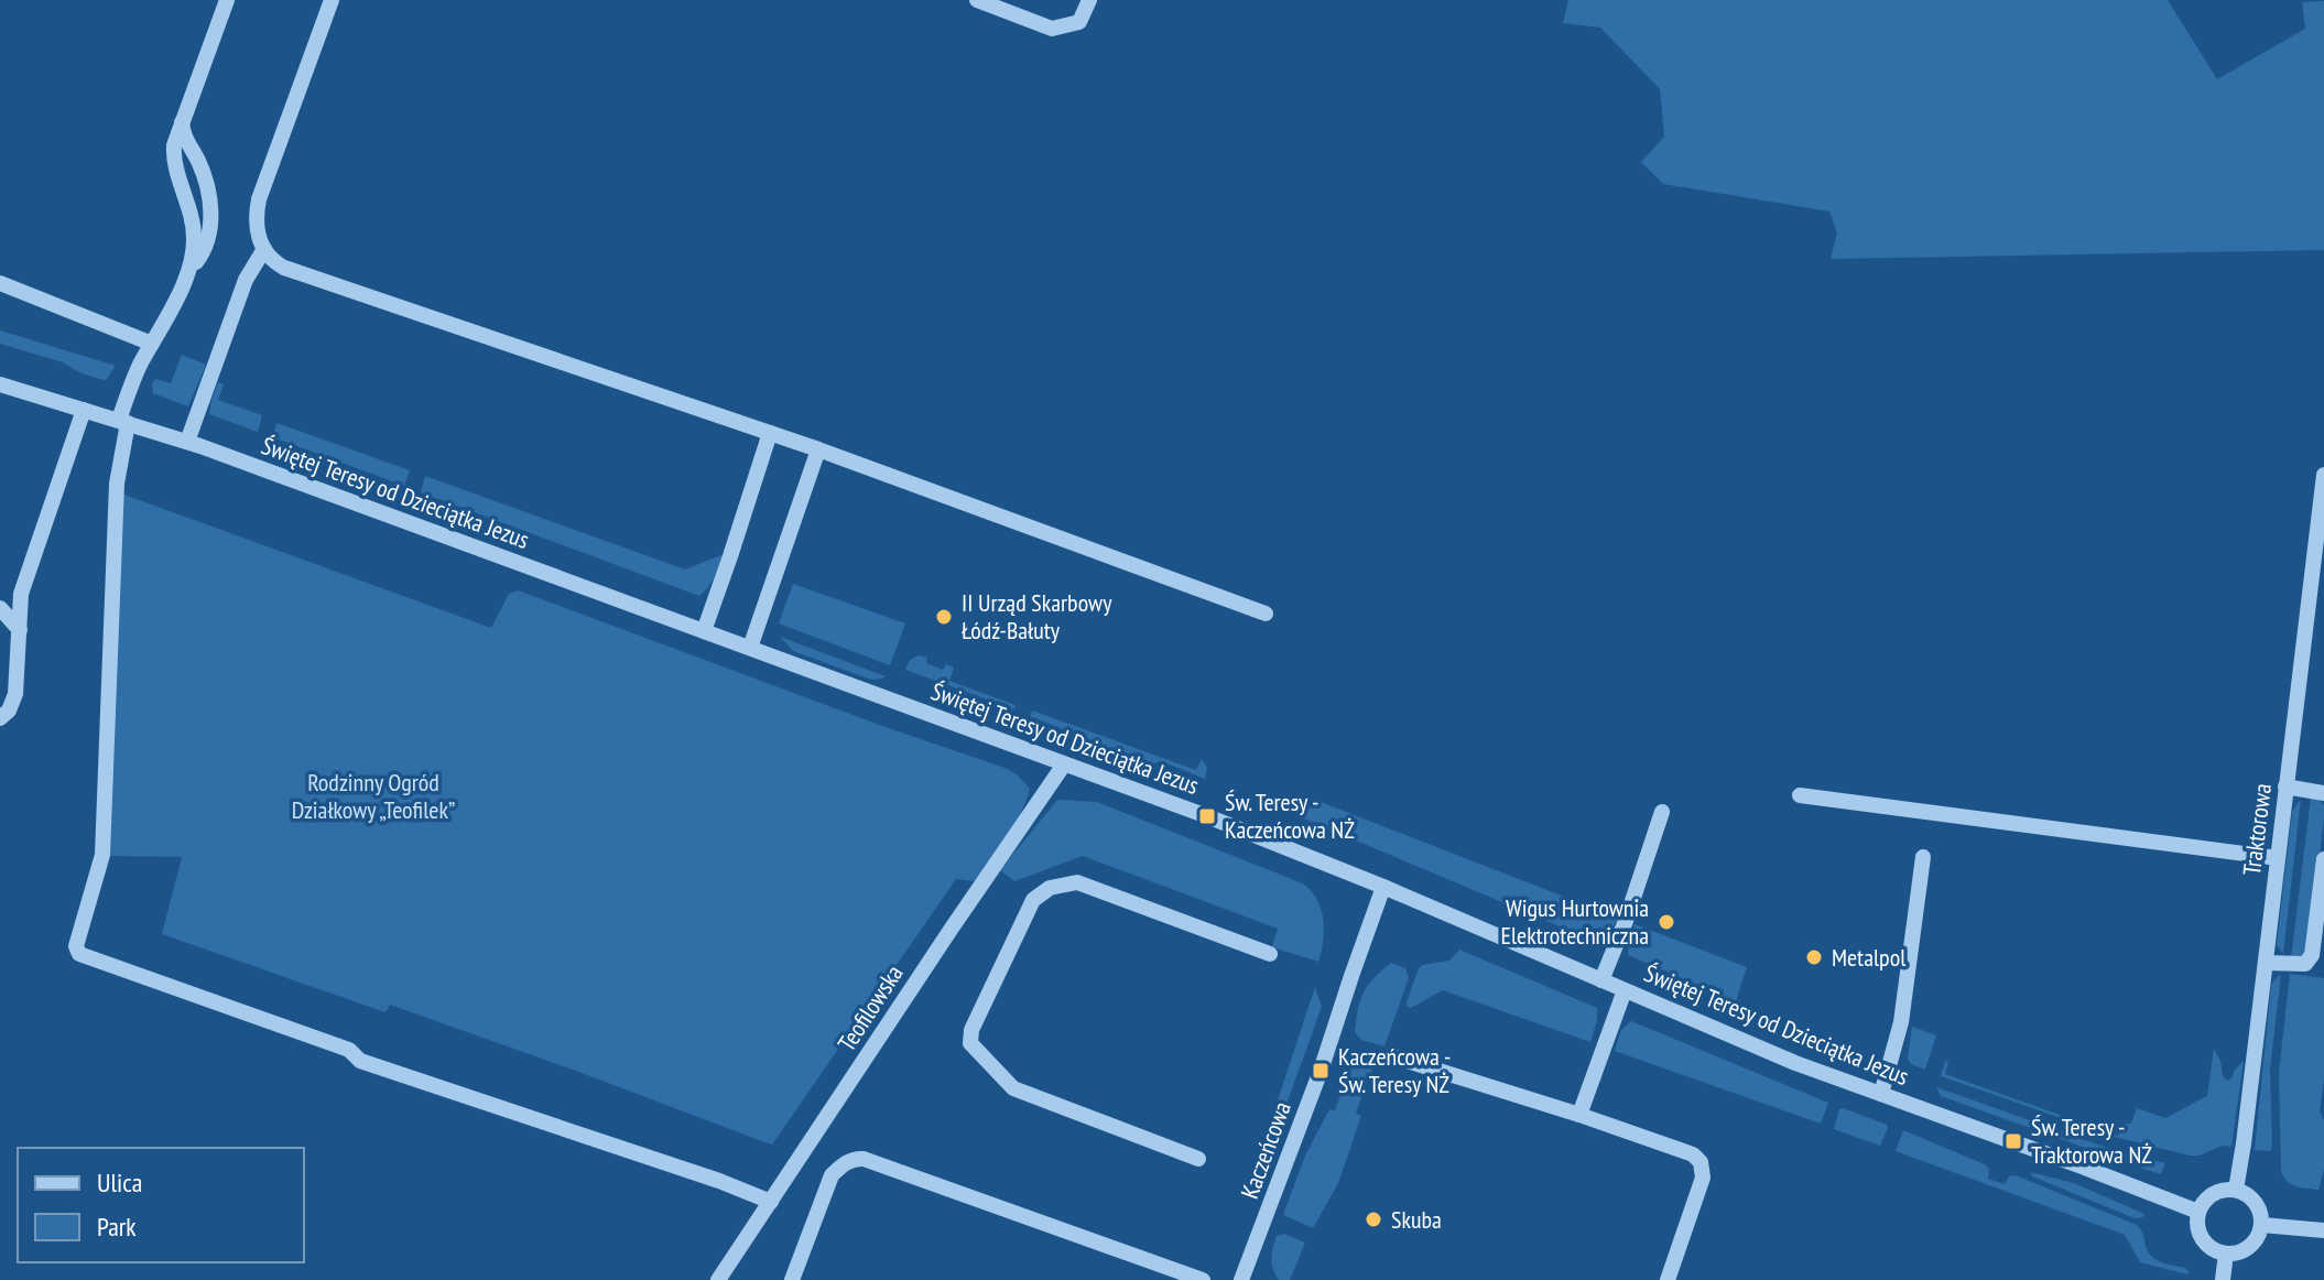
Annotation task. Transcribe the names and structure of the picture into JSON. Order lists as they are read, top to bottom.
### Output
{
  "streets": {
    "street": [
      "Świętej Teresy od Dzieciątka Jezus",
      "Traktorowa",
      "Teofilowska",
      "Kaczeńcowa"
    ]
  },
  "crossings": [
    ["Świętej Teresy od Dzieciątka Jezus", "Traktorowa"],
    ["Świętej Teresy od Dzieciątka Jezus", "Teofilowska"],
    ["Świętej Teresy od Dzieciątka Jezus", "Kaczeńcowa"]
  ],
  "parks": ["Rodzinny Ogród Działkowy „Teofilek”"],
  "places": {
    "other": [
      "II Urząd Skarbowy Łódź-Bałuty",
      "Wigus Hurtownia Elektrotechniczna",
      "Metalpol",
      "Skuba"
    ],
    "transit": ["Św. Teresy - Kaczeńcowa NŻ", "Kaczeńcowa - Św. Teresy NŻ", "Św. Teresy - Traktorowa NŻ"]
  },
  "legend": ["Ulica", "Park"]
}
